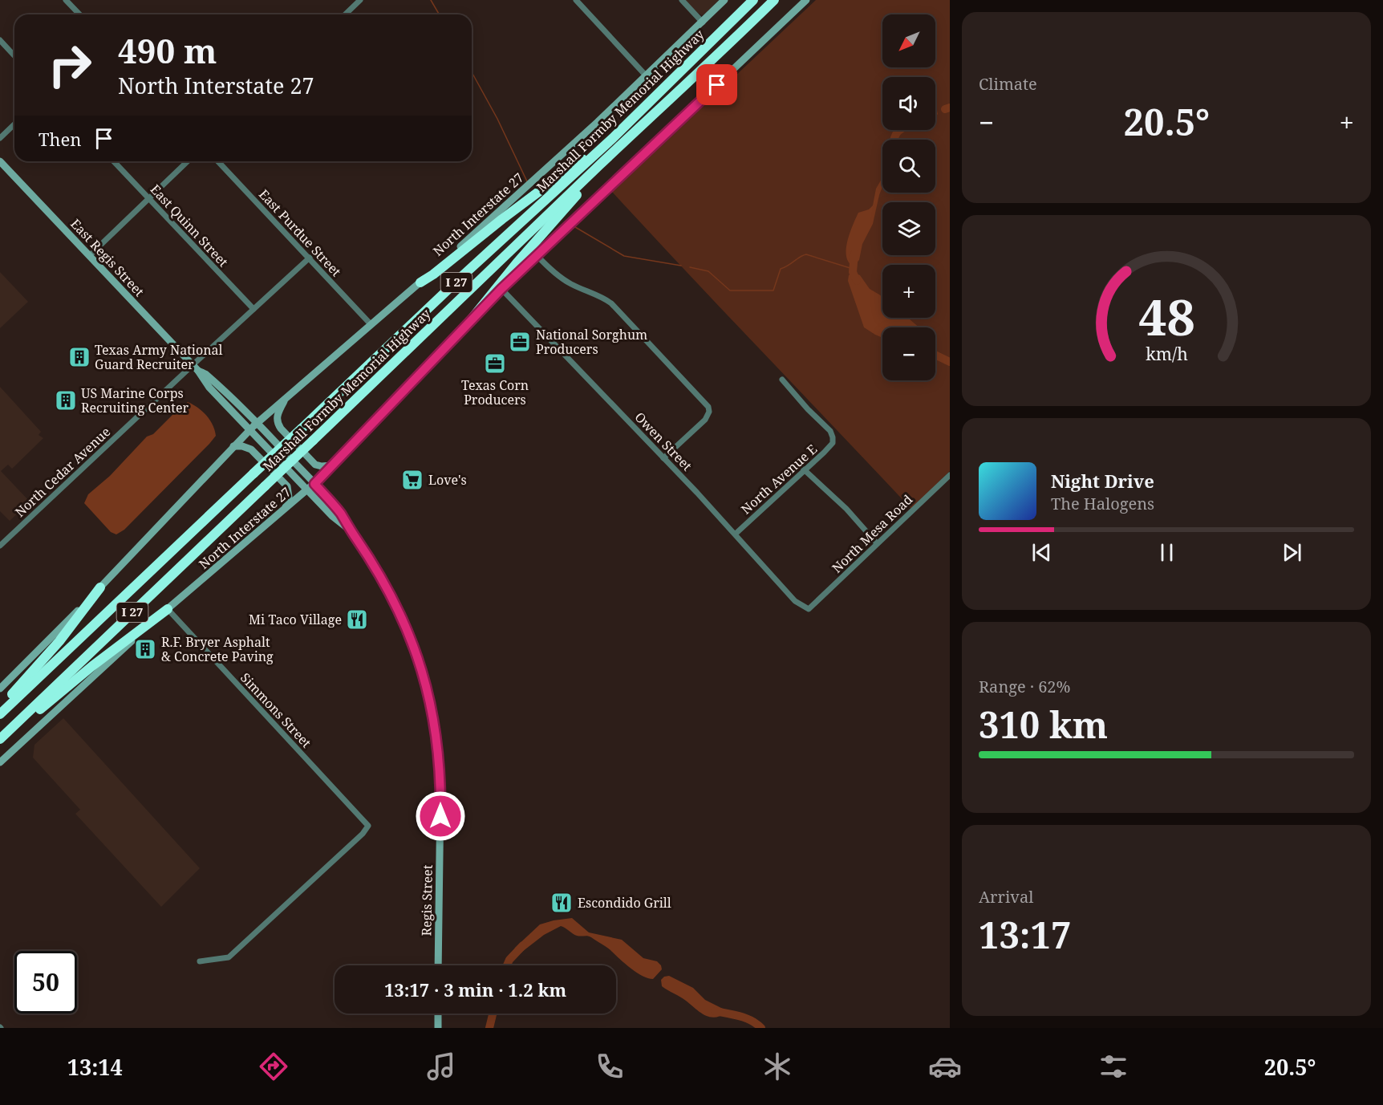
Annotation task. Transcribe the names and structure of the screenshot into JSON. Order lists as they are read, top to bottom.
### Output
{
  "streets": {
    "highway": ["Marshall Formby Memorial Highway", "I 27"],
    "main road": ["North Interstate 27", "East Regis Street", "Regis Street"],
    "street": [
      "East Quinn Street",
      "East Purdue Street",
      "Owen Street",
      "North Cedar Avenue",
      "North Avenue E",
      "North Mesa Road",
      "Simmons Street"
    ]
  },
  "crossings": [
    ["North Interstate 27", "East Purdue Street"],
    ["North Interstate 27", "East Regis Street"],
    ["North Interstate 27", "Owen Street"],
    ["North Interstate 27", "Simmons Street"],
    ["North Interstate 27", "Regis Street"],
    ["East Quinn Street", "North Cedar Avenue"],
    ["East Purdue Street", "North Cedar Avenue"],
    ["East Regis Street", "North Cedar Avenue"],
    ["East Regis Street", "Regis Street"],
    ["Owen Street", "North Avenue E"],
    ["Owen Street", "North Mesa Road"]
  ],
  "places": {
    "office": ["National Sorghum Producers", "Texas Corn Producers"],
    "building": ["Texas Army National Guard Recruiter", "US Marine Corps Recruiting Center", "R.F. Bryer Asphalt & Concrete Paving"],
    "supermarket": ["Love's"],
    "restaurant": ["Mi Taco Village", "Escondido Grill"]
  },
  "north": "bottom left",
  "page": {
    "tile": [
      "Climate",
      ["Range · 62%", "310 km"],
      ["Arrival", "13:17"]
    ],
    "map_buttons": ["+", "−"],
    "turn": ["490 m", "North Interstate 27"],
    "heat": ["−", "20.5°", "+"],
    "then": "Then",
    "song": ["Night Drive", "The Halogens"],
    "limit": "50",
    "trip": "13:17 · 3 min · 1.2 km",
    "tabs": ["13:14", "20.5°"],
    "gauge": ["48", "km/h"]
  }
}
